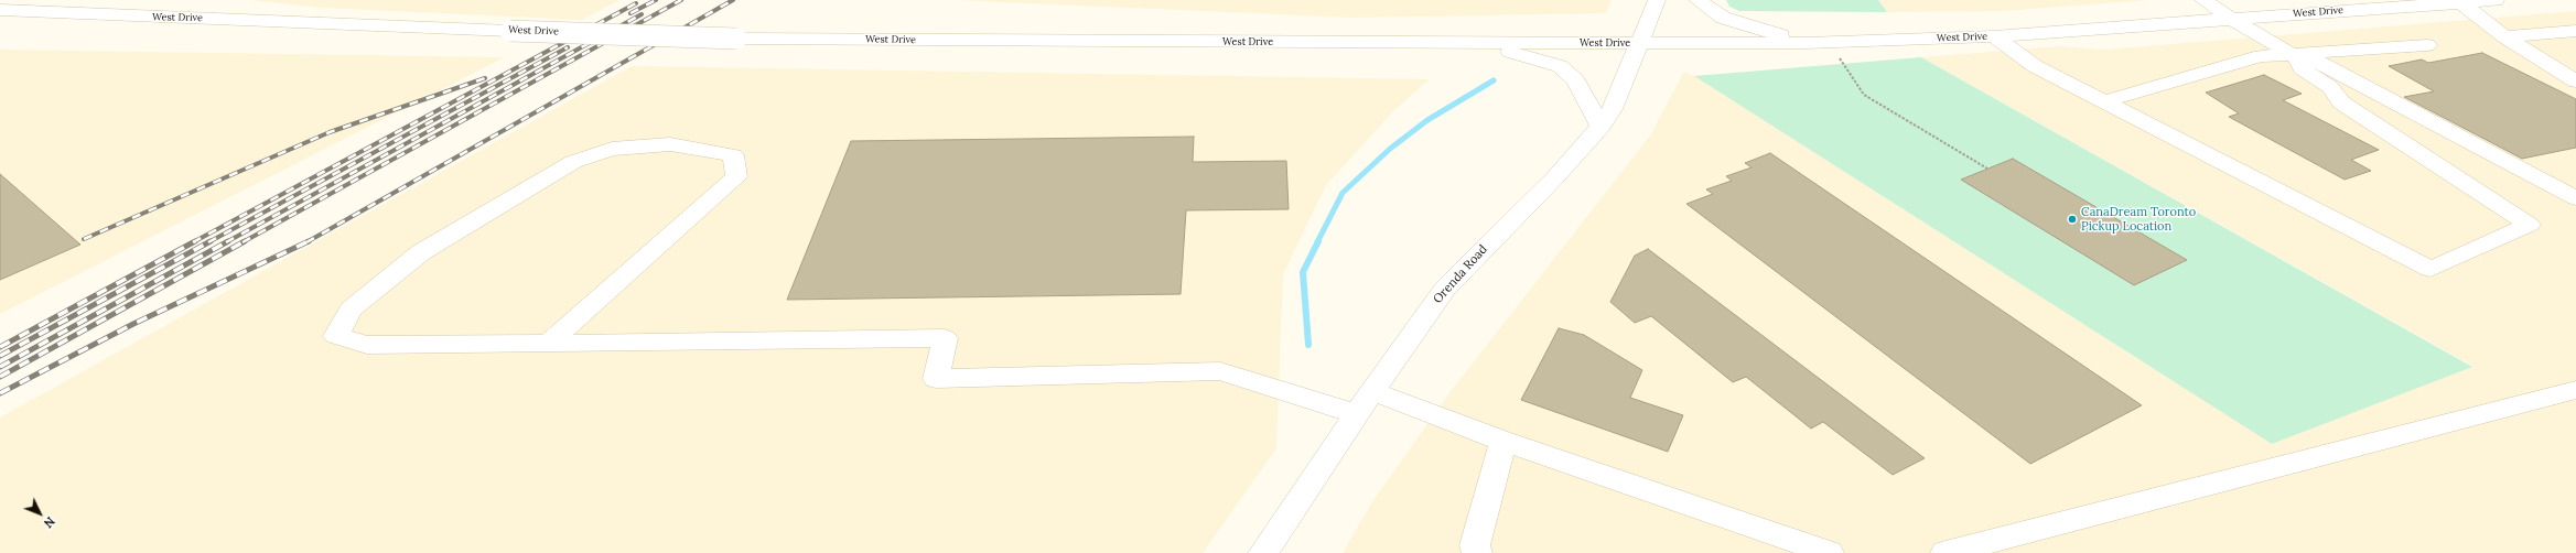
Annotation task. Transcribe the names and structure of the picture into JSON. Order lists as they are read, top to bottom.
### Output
{
  "streets": {
    "street": ["West Drive", "Orenda Road"]
  },
  "crossings": [
    ["West Drive", "Orenda Road"]
  ],
  "places": ["CanaDream Toronto Pickup Location"],
  "north": "bottom right"
}
